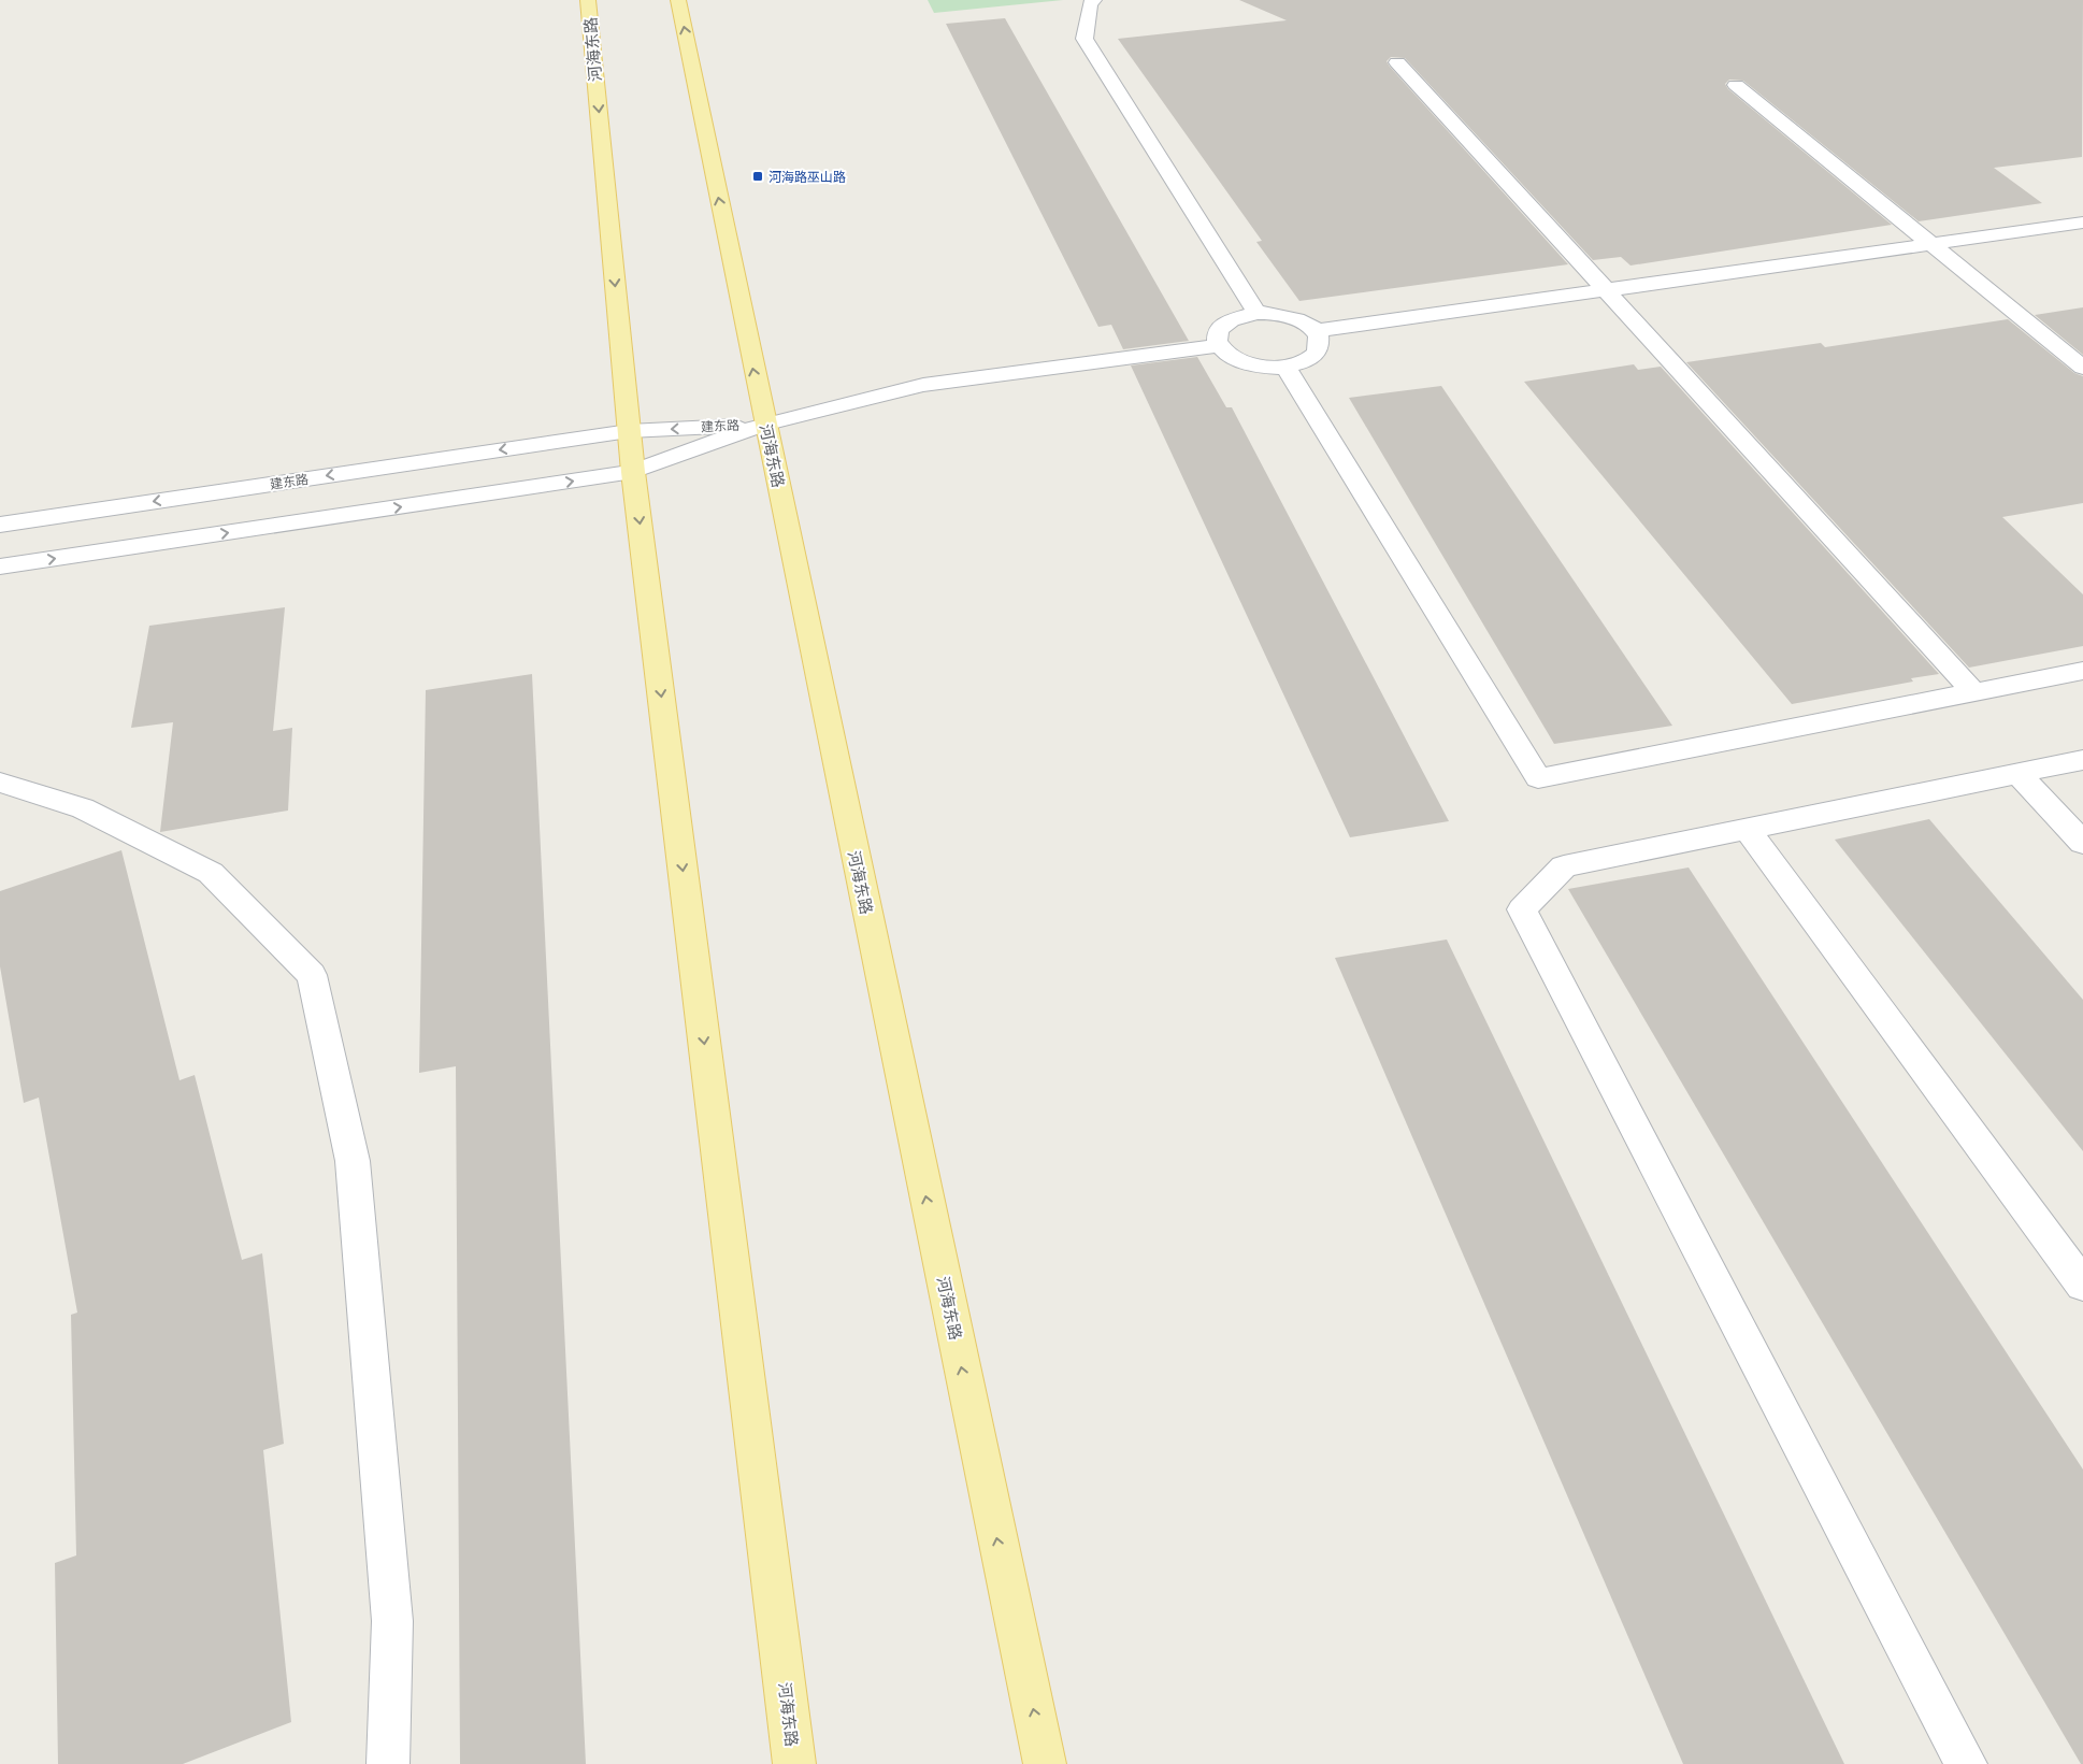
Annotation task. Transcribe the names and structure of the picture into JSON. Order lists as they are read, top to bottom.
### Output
{
  "streets": {
    "main road": ["河海东路"],
    "street": ["建东路"]
  },
  "crossings": [
    ["河海东路", "建东路"]
  ],
  "places": {
    "transit": ["河海路巫山路"]
  }
}
